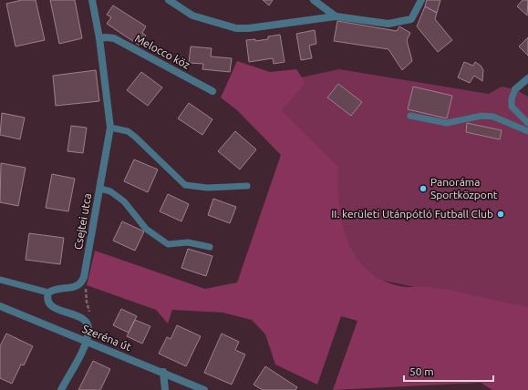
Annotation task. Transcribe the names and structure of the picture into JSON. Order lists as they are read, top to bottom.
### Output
{
  "streets": {
    "street": ["Melocco köz", "Csejtei utca", "Szeréna út"]
  },
  "crossings": [
    ["Melocco köz", "Csejtei utca"]
  ],
  "places": ["Panoráma Sportközpont", "II. kerületi Utánpótló Futball Club"],
  "scale_bar": "50 m"
}
